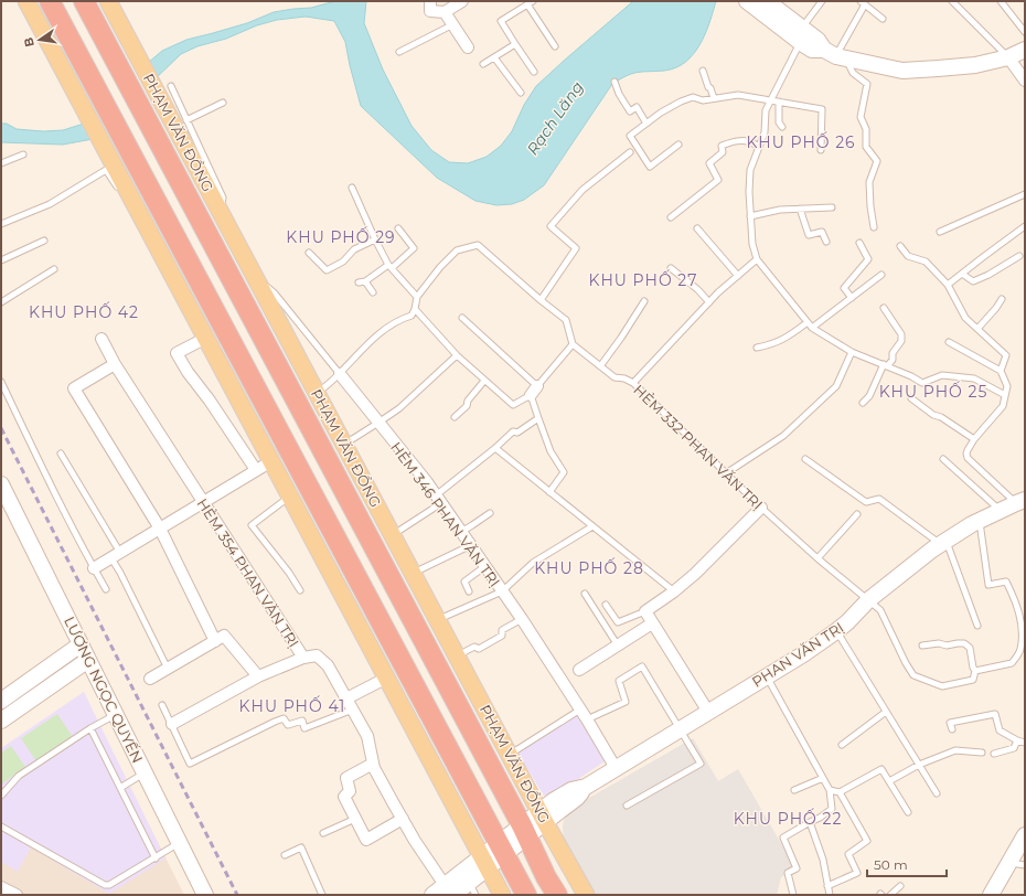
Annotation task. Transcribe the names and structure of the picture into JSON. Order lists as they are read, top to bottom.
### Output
{
  "streets": {
    "highway": ["PHẠM VĂN ĐỒNG"],
    "main road": ["PHAN VĂN TRỊ", "LƯƠNG NGỌC QUYẾN"],
    "street": ["HẺM 346 PHAN VĂN TRỊ", "HẺM 354 PHAN VĂN TRỊ"],
    "lane": ["HẺM 332 PHAN VĂN TRỊ"]
  },
  "crossings": [
    ["PHẠM VĂN ĐỒNG", "HẺM 346 PHAN VĂN TRỊ"],
    ["PHẠM VĂN ĐỒNG", "PHAN VĂN TRỊ"],
    ["HẺM 332 PHAN VĂN TRỊ", "PHAN VĂN TRỊ"],
    ["HẺM 346 PHAN VĂN TRỊ", "PHAN VĂN TRỊ"],
    ["HẺM 354 PHAN VĂN TRỊ", "PHAN VĂN TRỊ"]
  ],
  "districts": [
    "KHU PHỐ 26",
    "KHU PHỐ 29",
    "KHU PHỐ 27",
    "KHU PHỐ 42",
    "KHU PHỐ 25",
    "KHU PHỐ 28",
    "KHU PHỐ 41",
    "KHU PHỐ 22"
  ],
  "water": ["Rạch Lăng"],
  "scale_bar": "50 m",
  "north": "left"
}
